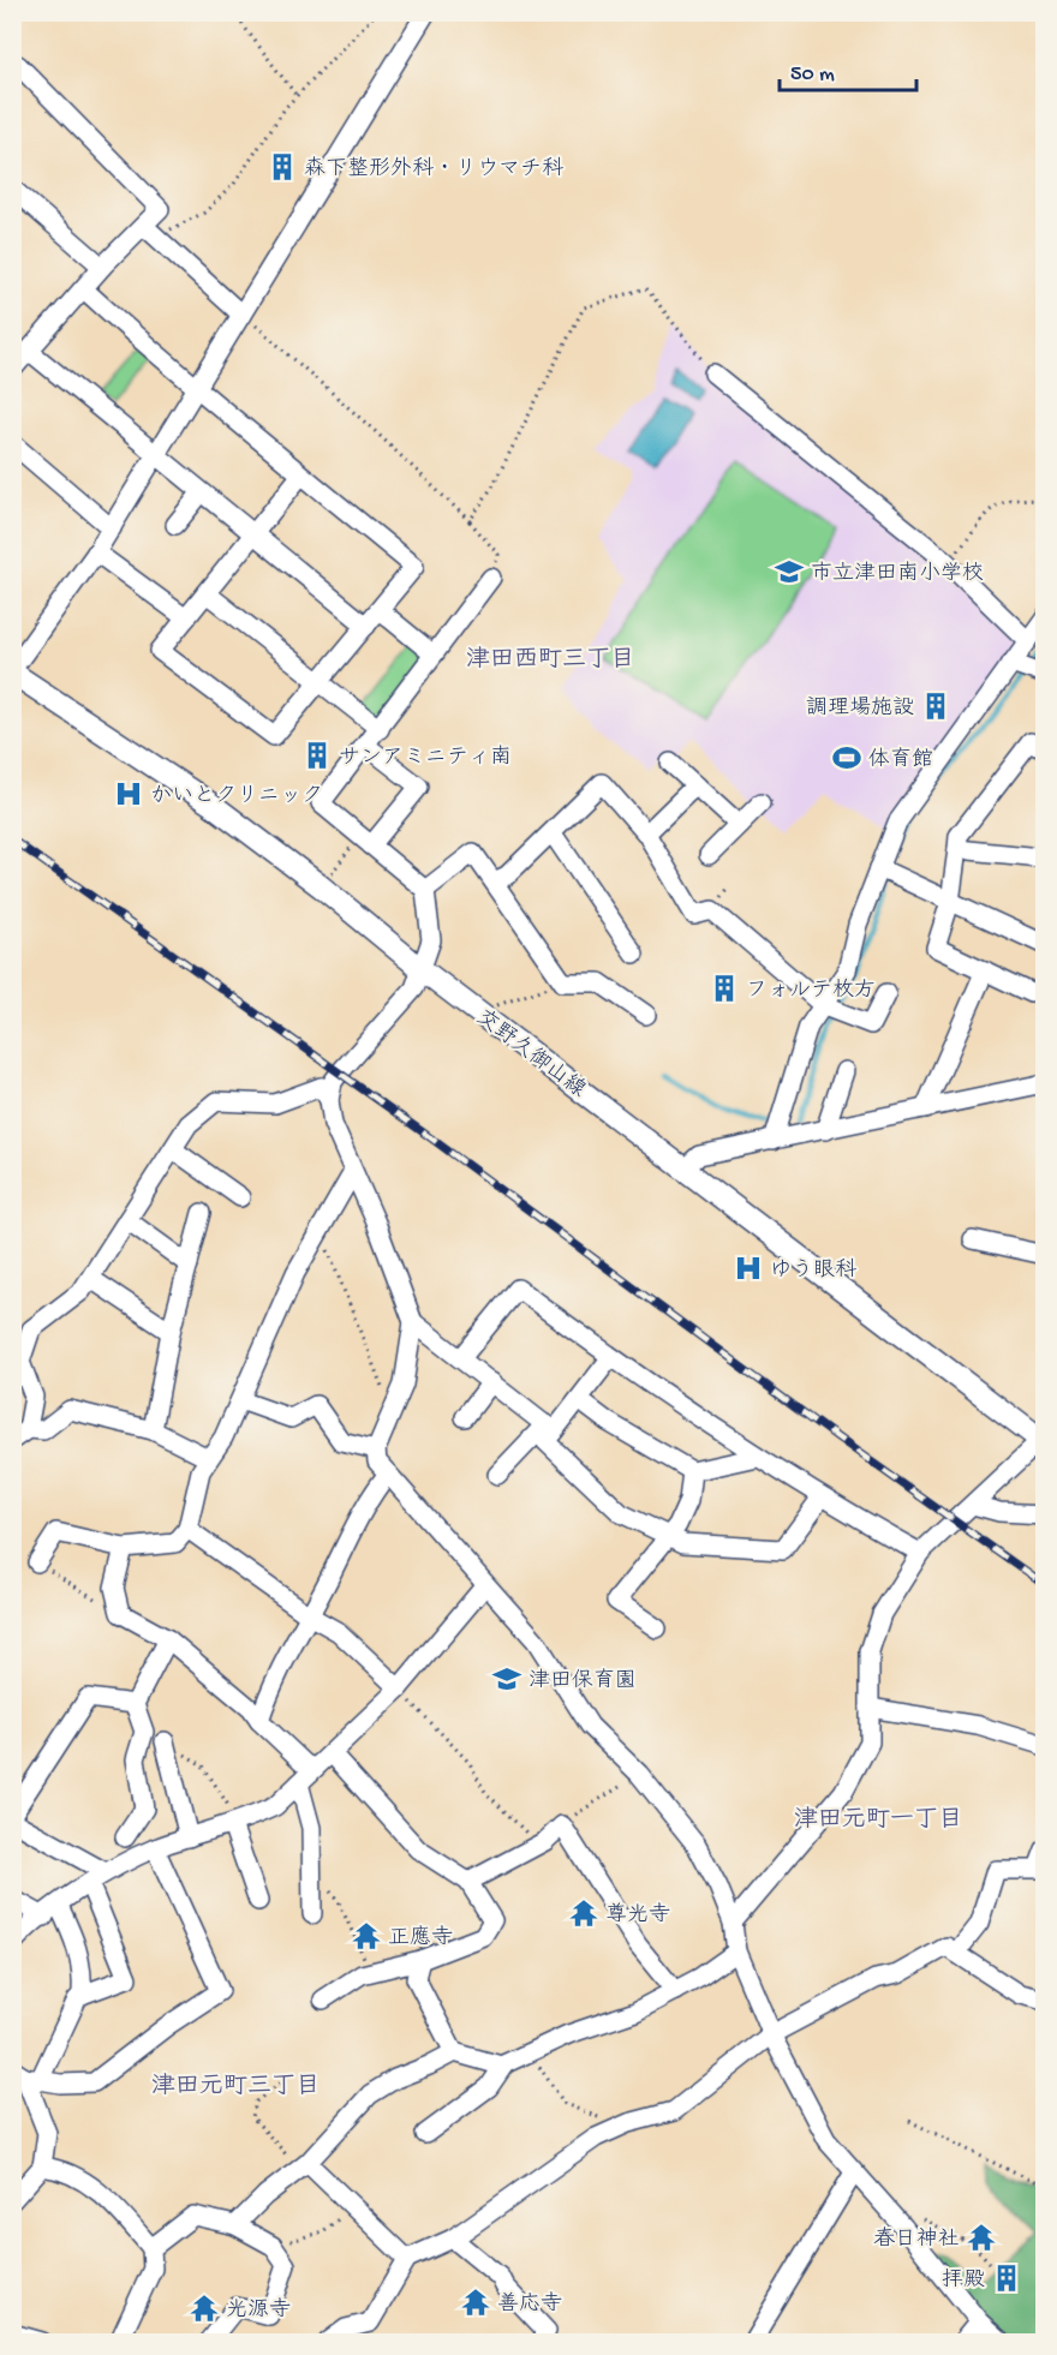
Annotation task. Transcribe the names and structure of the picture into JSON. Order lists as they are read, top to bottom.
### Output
{
  "streets": {
    "main road": ["交野久御山線"]
  },
  "districts": ["津田西町三丁目", "津田元町一丁目", "津田元町三丁目"],
  "places": {
    "building": [
      "森下整形外科・リウマチ科",
      "調理場施設",
      "サンアミニティ南",
      "フォルテ枚方",
      "拝殿"
    ],
    "school or university": ["市立津田南小学校", "津田保育園"],
    "sports": ["体育館"],
    "hospital": ["かいとクリニック", "ゆう眼科"],
    "temple": [
      "尊光寺",
      "正應寺",
      "春日神社",
      "善応寺",
      "光源寺"
    ]
  },
  "scale_bar": "50 m"
}
